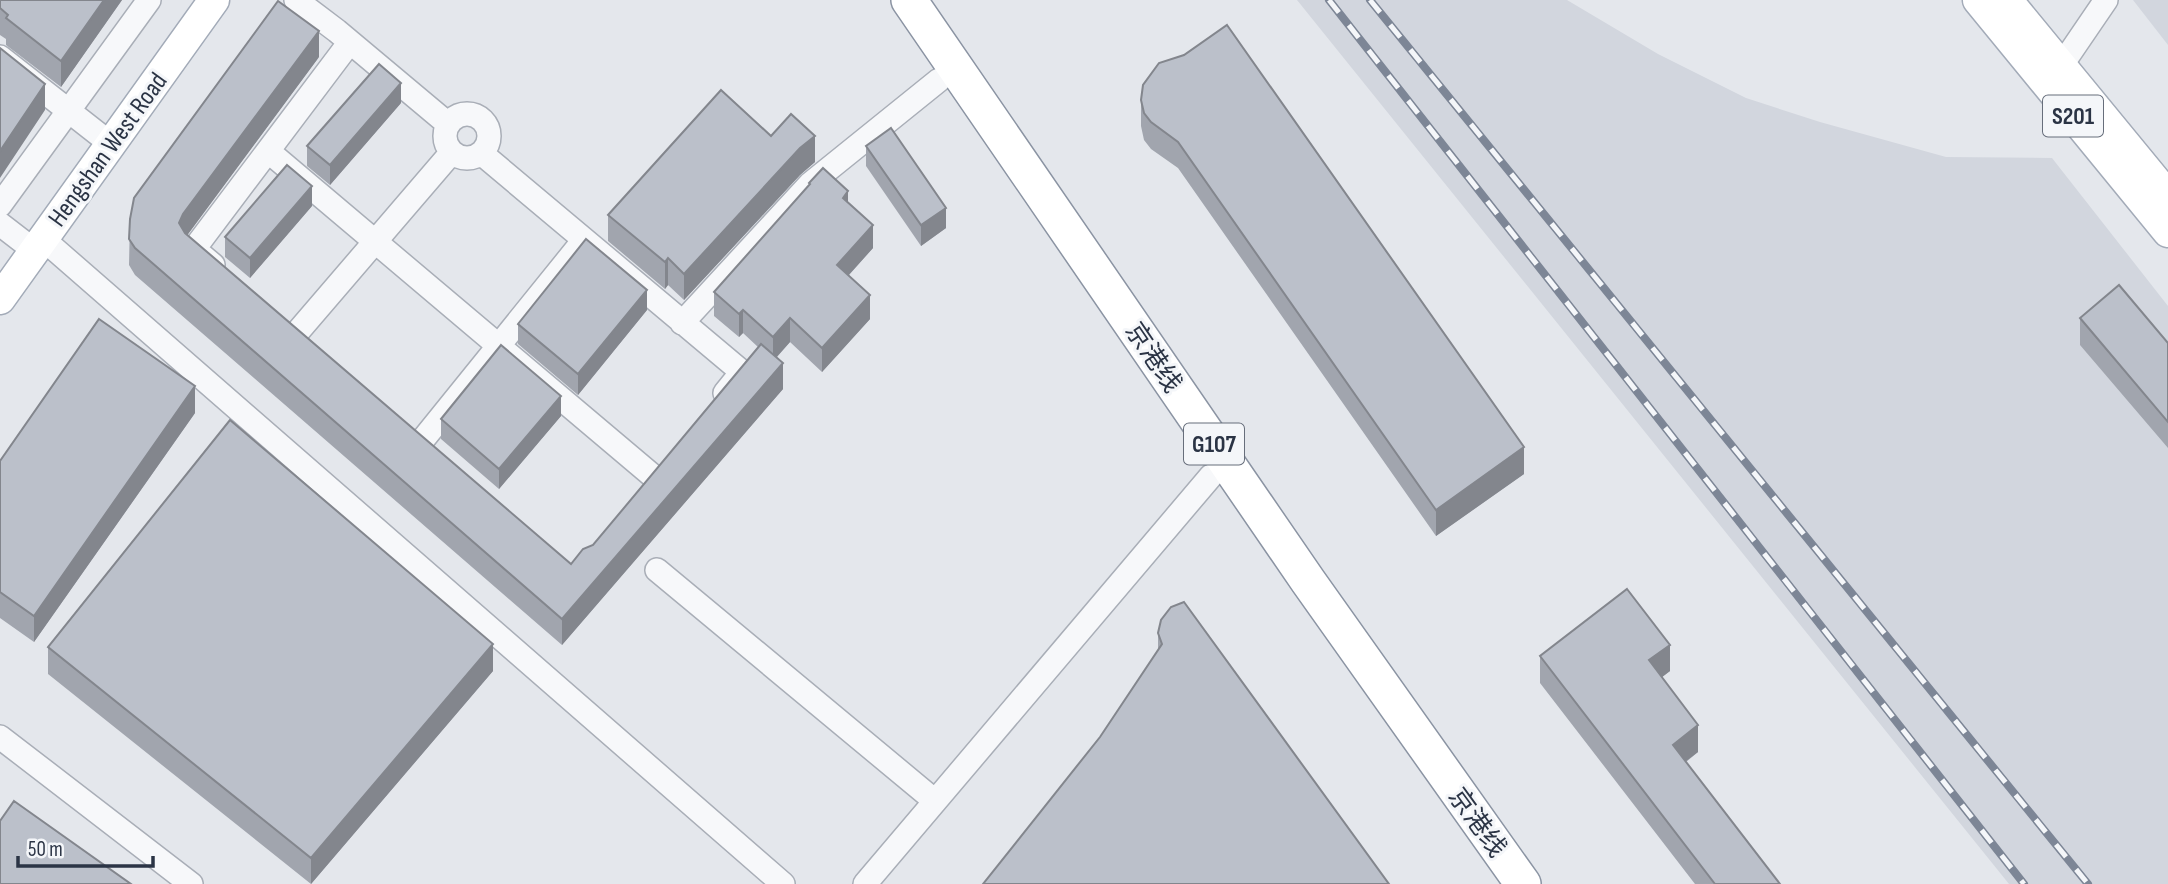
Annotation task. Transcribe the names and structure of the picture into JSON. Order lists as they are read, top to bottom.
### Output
{
  "streets": {
    "highway": ["京港线", "G107"],
    "main road": ["S201", "Hengshan West Road"]
  },
  "scale_bar": "50 m"
}
